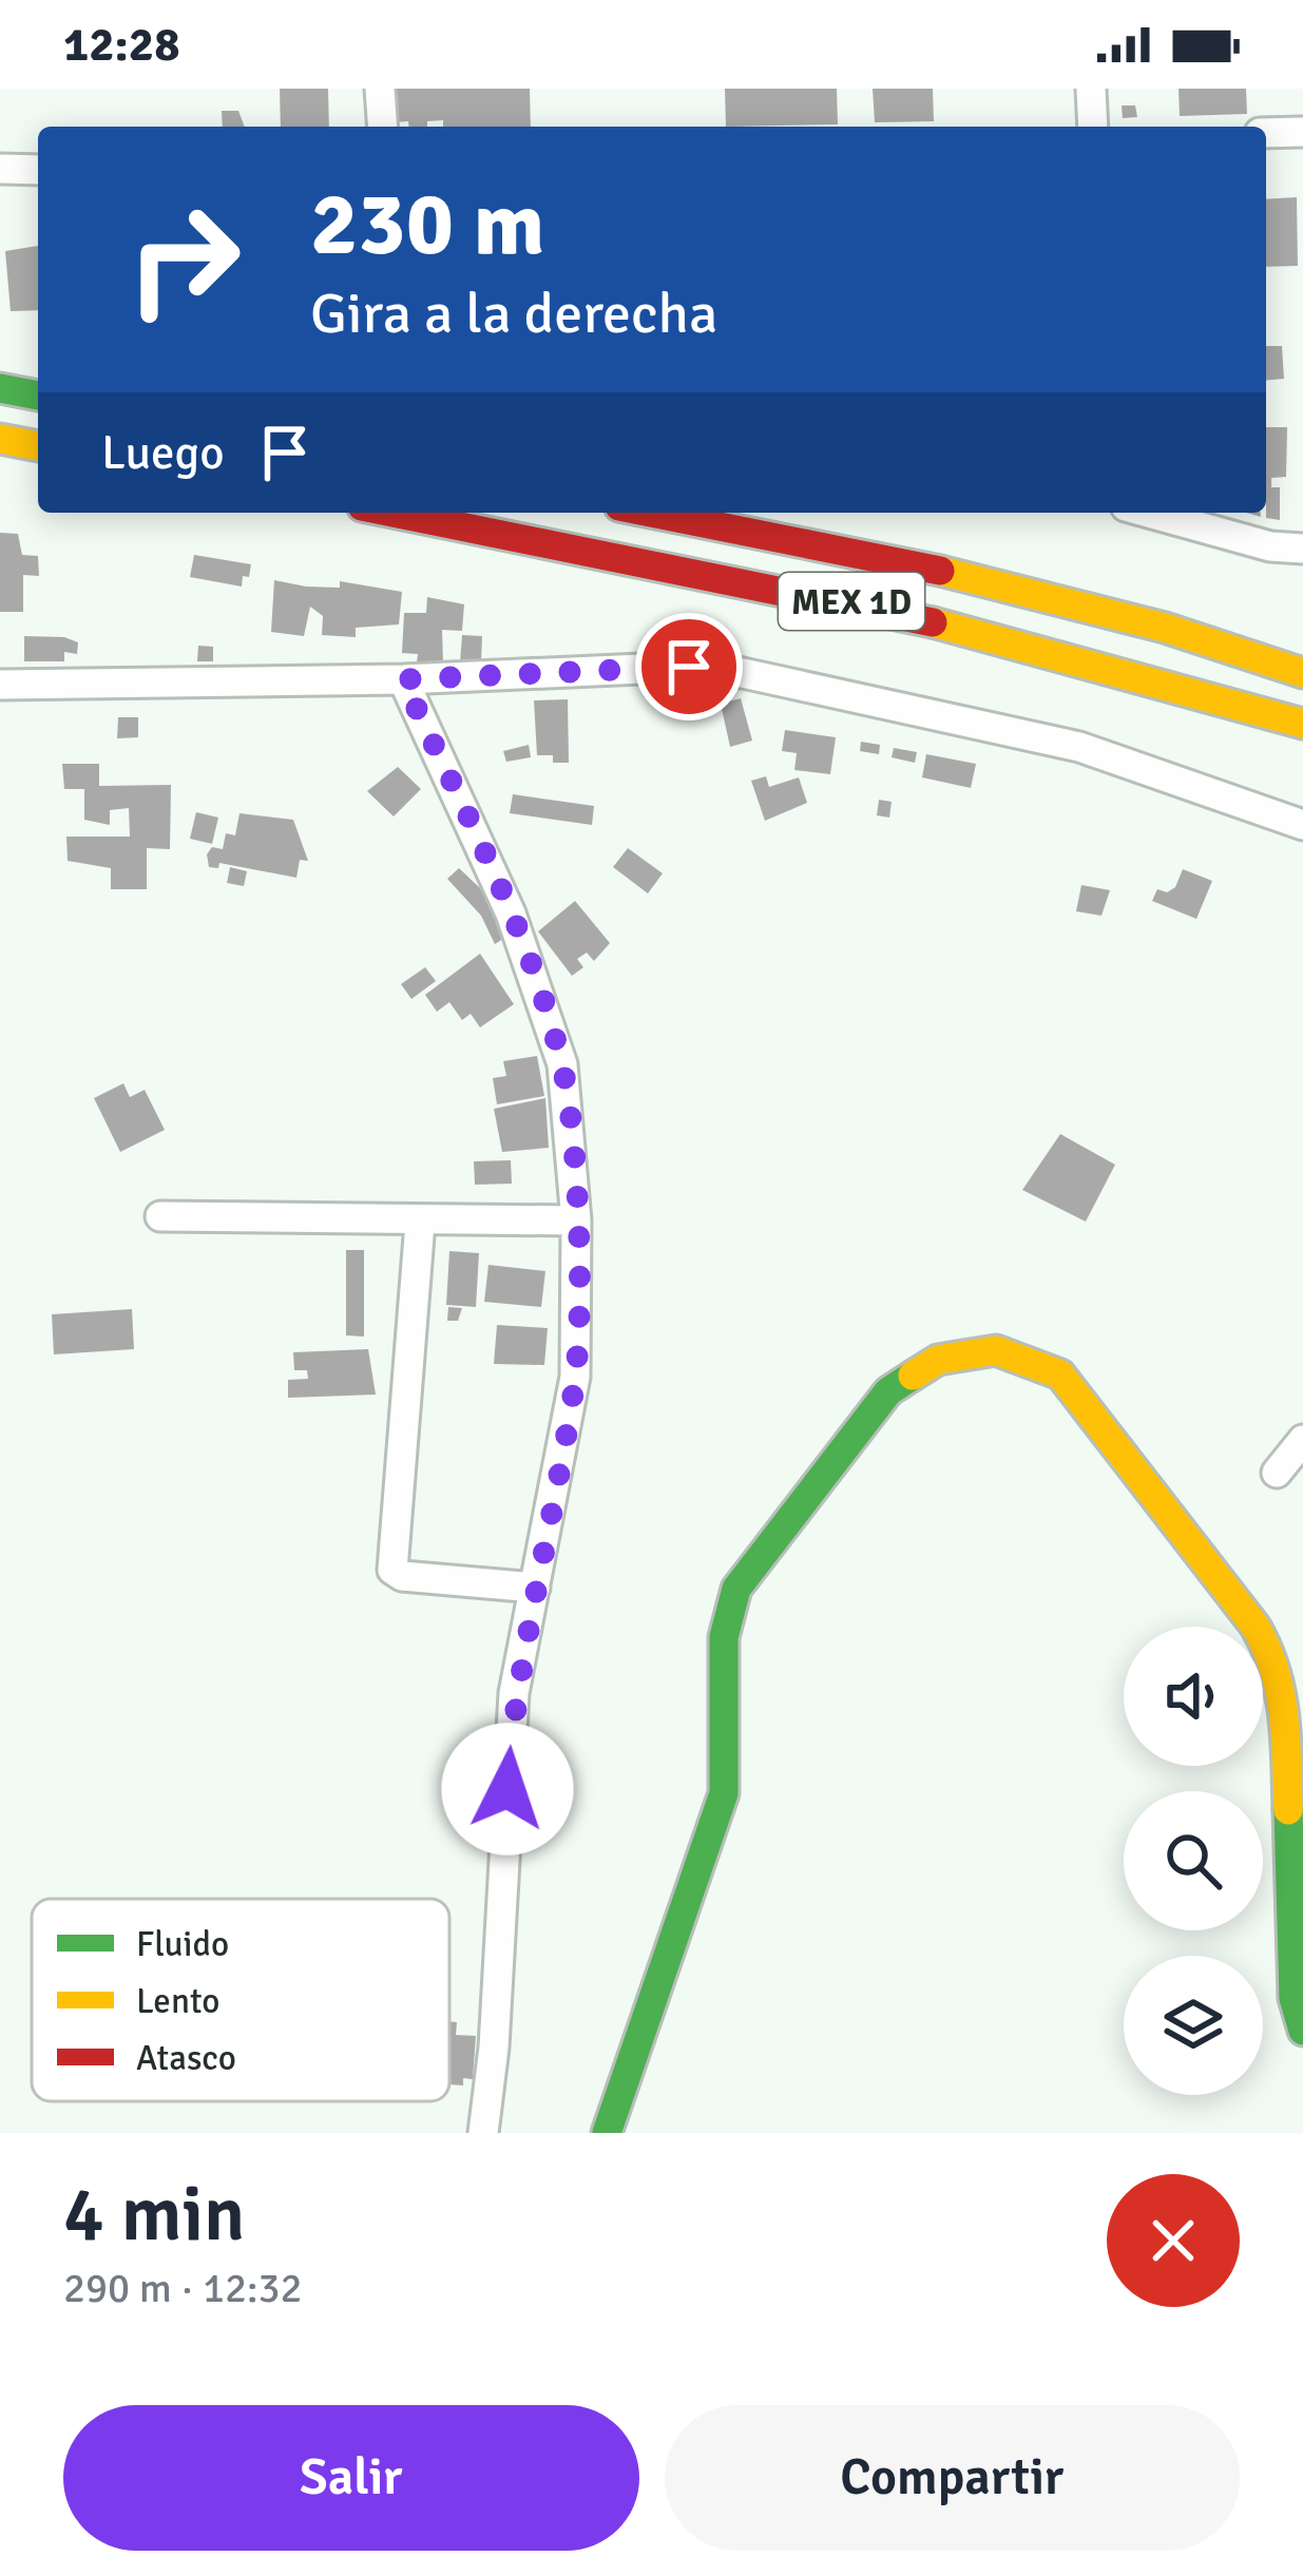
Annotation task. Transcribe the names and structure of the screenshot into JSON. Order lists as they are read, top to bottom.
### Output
{
  "streets": {
    "main road": ["MEX 1D"]
  },
  "legend": ["Fluido", "Lento", "Atasco"],
  "page": {
    "status": "12:28",
    "turn": ["230 m", "Gira a la derecha"],
    "then": "Luego",
    "heading": ["4 min", "290 m · 12:32"],
    "buttons": ["Salir", "Compartir"]
  }
}
